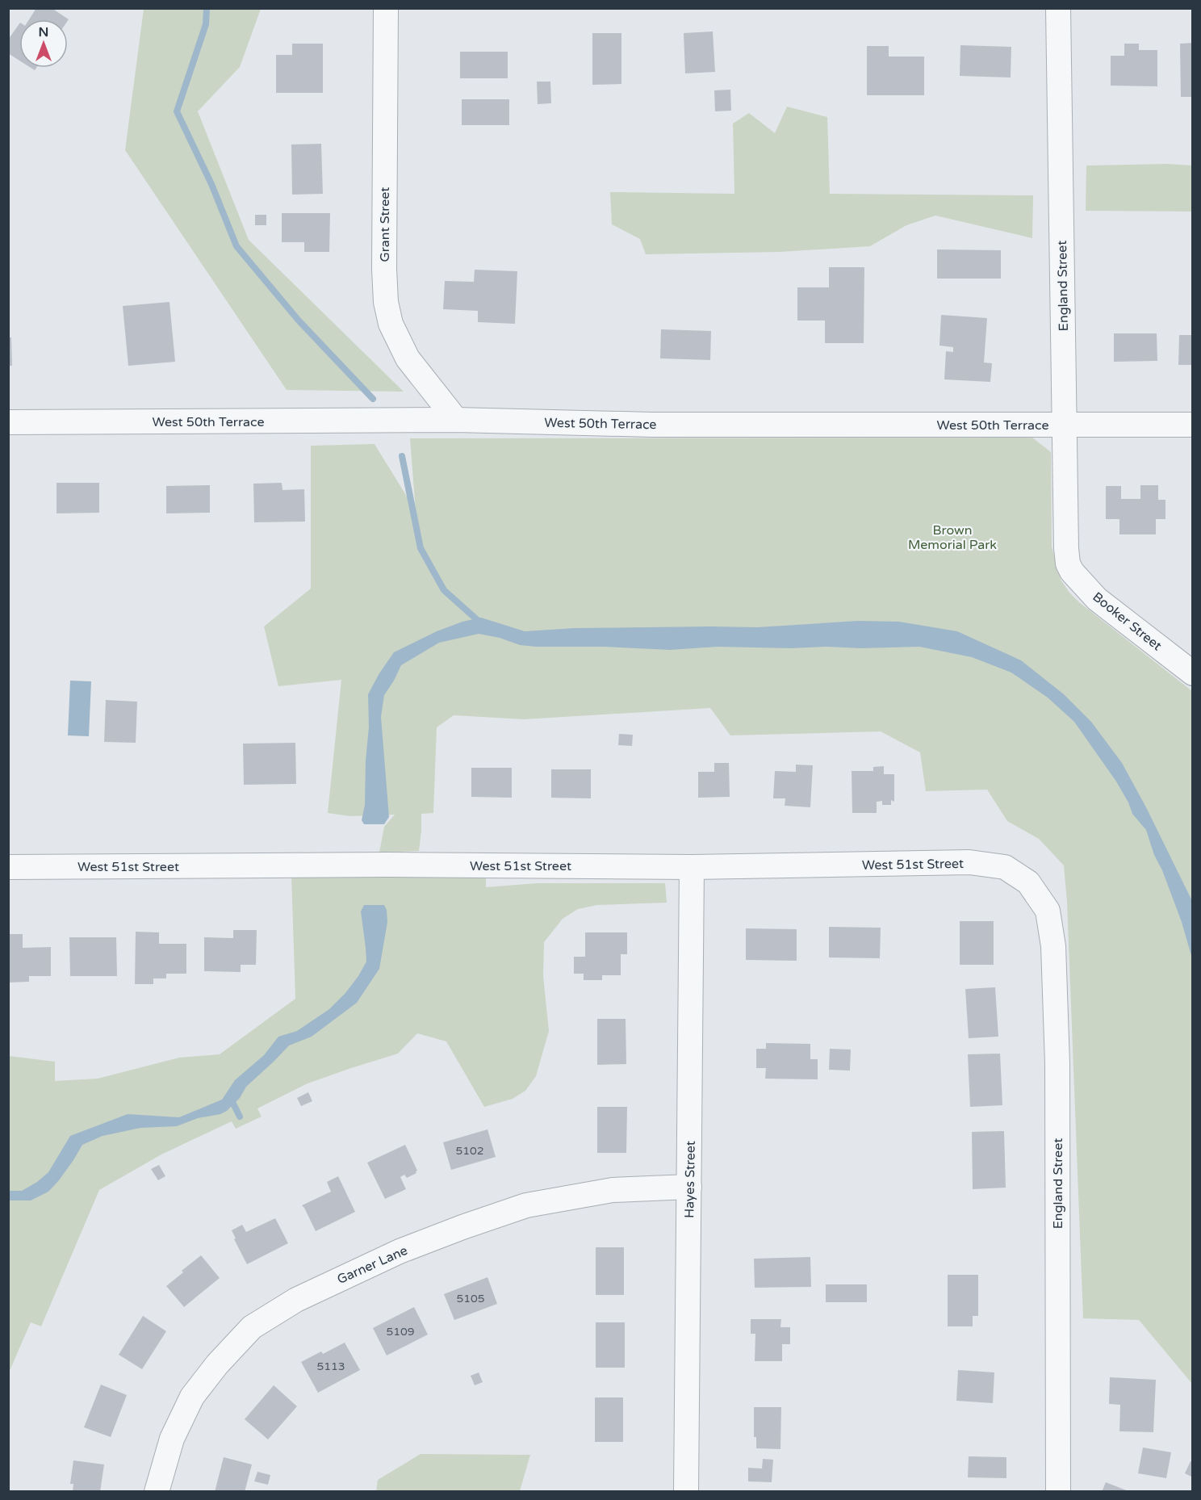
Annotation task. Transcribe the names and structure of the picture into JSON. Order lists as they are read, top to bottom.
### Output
{
  "streets": {
    "street": [
      "Grant Street",
      "England Street",
      "West 50th Terrace",
      "Booker Street",
      "West 51st Street",
      "Hayes Street",
      "Garner Lane"
    ]
  },
  "crossings": [
    ["Grant Street", "West 50th Terrace"],
    ["England Street", "West 50th Terrace"],
    ["England Street", "Booker Street"],
    ["England Street", "West 51st Street"],
    ["West 51st Street", "Hayes Street"],
    ["Hayes Street", "Garner Lane"]
  ],
  "parks": ["Brown Memorial Park"],
  "house_numbers": [
    "5102",
    "5105",
    "5109",
    "5113"
  ],
  "north": "top"
}
